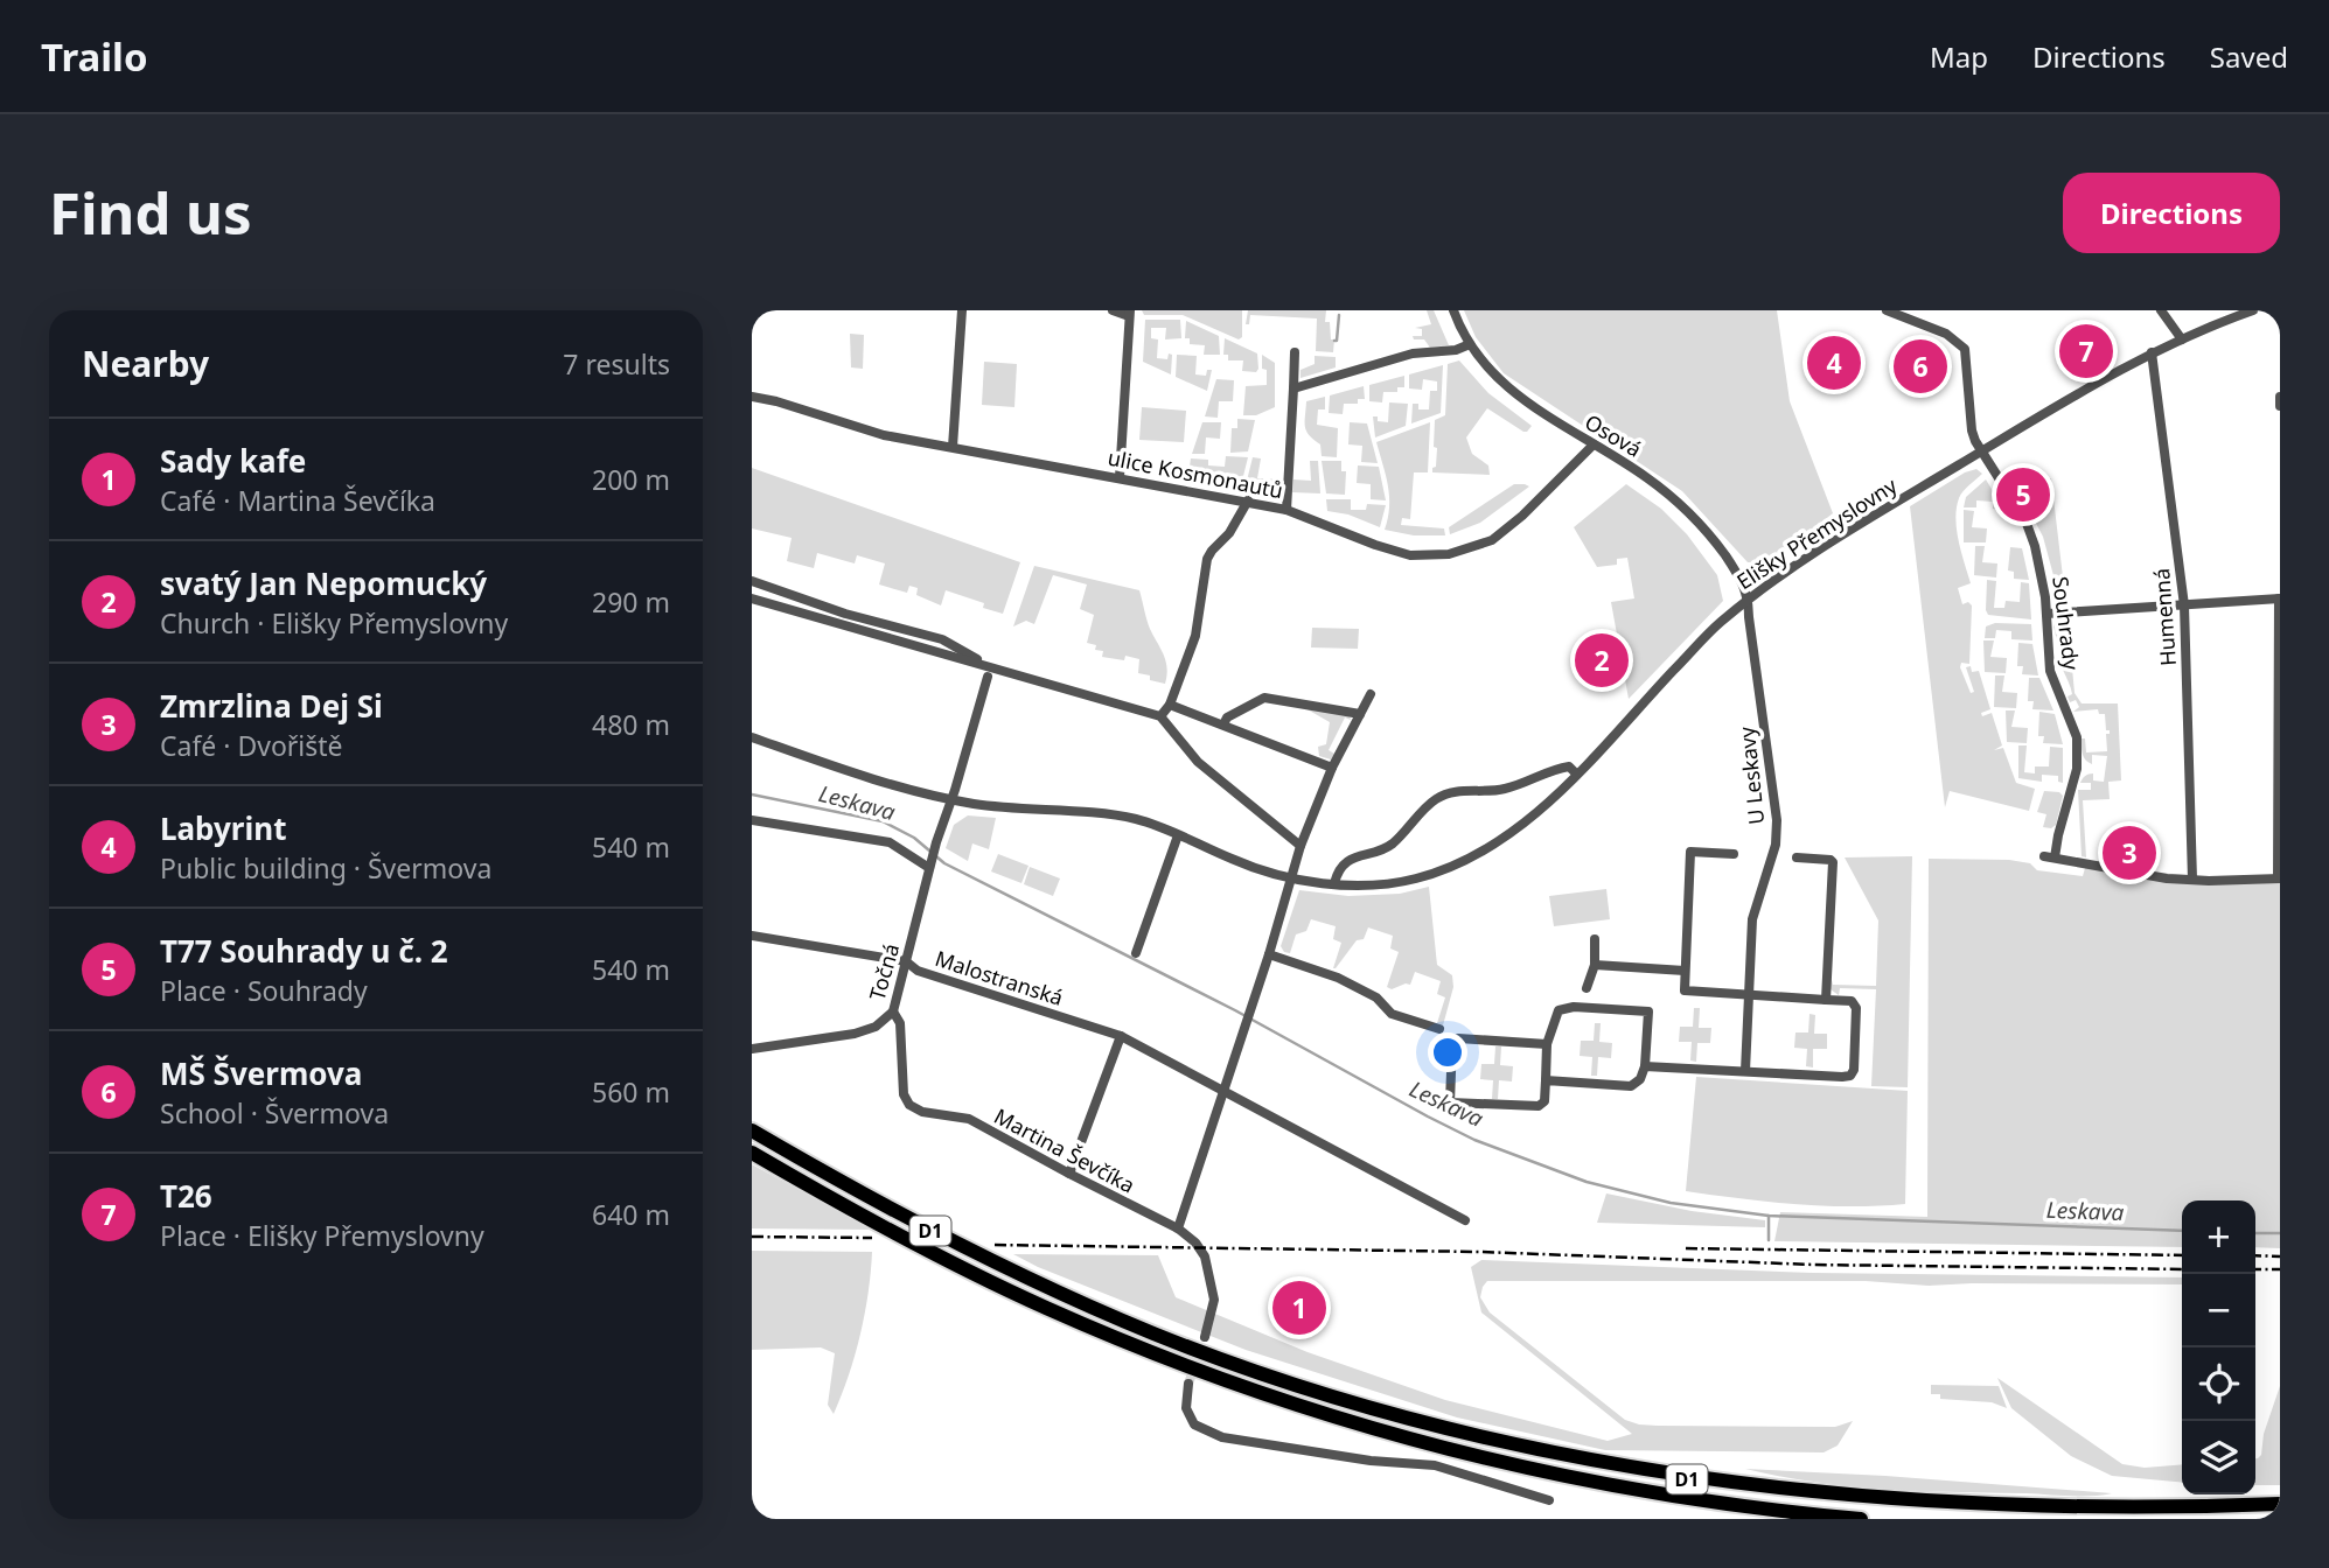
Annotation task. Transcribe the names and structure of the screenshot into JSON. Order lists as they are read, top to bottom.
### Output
{
  "streets": {
    "highway": ["D1"],
    "street": [
      "Osová",
      "ulice Kosmonautů",
      "Elišky Přemyslovny",
      "Humenná",
      "Souhrady",
      "U Leskavy",
      "Točná",
      "Malostranská",
      "Martina Ševčíka"
    ]
  },
  "crossings": [
    ["Osová", "ulice Kosmonautů"],
    ["Osová", "Elišky Přemyslovny"],
    ["Osová", "U Leskavy"],
    ["Elišky Přemyslovny", "Humenná"],
    ["Elišky Přemyslovny", "Souhrady"],
    ["Elišky Přemyslovny", "U Leskavy"],
    ["Elišky Přemyslovny", "Točná"],
    ["Humenná", "Souhrady"],
    ["Točná", "Malostranská"],
    ["Točná", "Martina Ševčíka"]
  ],
  "water": ["Leskava"],
  "page": {
    "header": "Trailo",
    "nav": ["Map", "Directions", "Saved"],
    "buttons": "Directions",
    "title": "Find us",
    "heading": ["Nearby", "7 results"],
    "pins": [
      "7",
      "4",
      "6",
      "5",
      "2",
      "3",
      "1"
    ],
    "list": [
      {
        "mark": "1",
        "name": "Sady kafe",
        "note": "Café · Martina Ševčíka",
        "value": "200 m"
      },
      {
        "mark": "2",
        "name": "svatý Jan Nepomucký",
        "note": "Church · Elišky Přemyslovny",
        "value": "290 m"
      },
      {
        "mark": "3",
        "name": "Zmrzlina Dej Si",
        "note": "Café · Dvořiště",
        "value": "480 m"
      },
      {
        "mark": "4",
        "name": "Labyrint",
        "note": "Public building · Švermova",
        "value": "540 m"
      },
      {
        "mark": "5",
        "name": "T77 Souhrady u č. 2",
        "note": "Place · Souhrady",
        "value": "540 m"
      },
      {
        "mark": "6",
        "name": "MŠ Švermova",
        "note": "School · Švermova",
        "value": "560 m"
      },
      {
        "mark": "7",
        "name": "T26",
        "note": "Place · Elišky Přemyslovny",
        "value": "640 m"
      }
    ],
    "map_buttons": ["+", "−"]
  }
}
